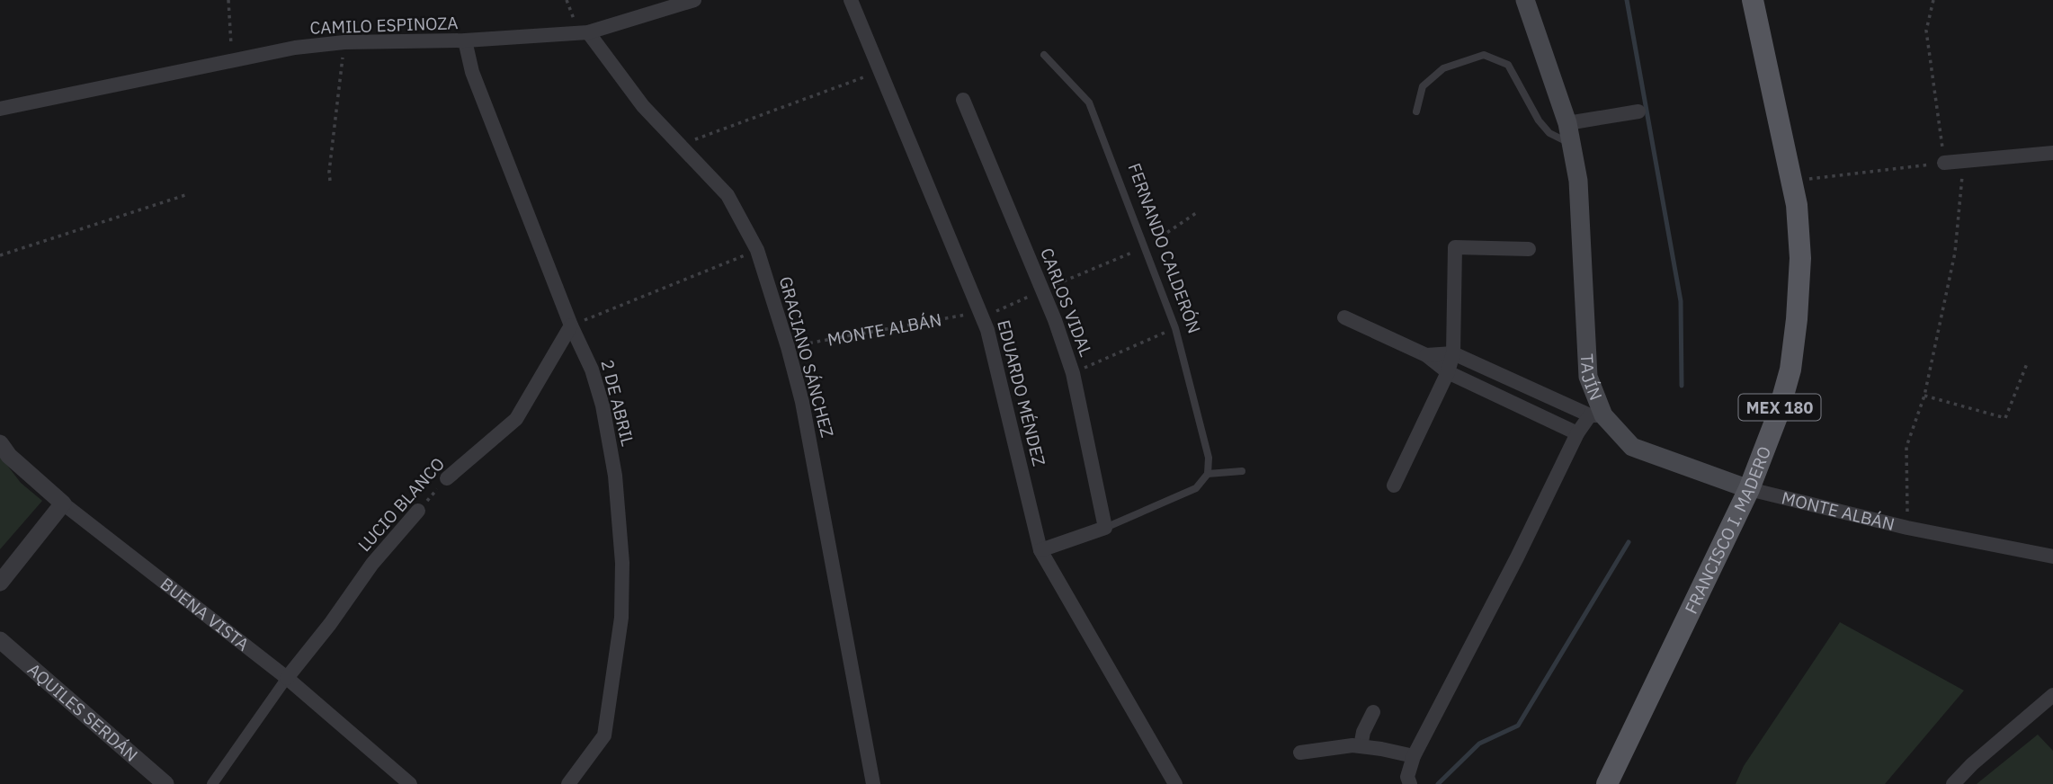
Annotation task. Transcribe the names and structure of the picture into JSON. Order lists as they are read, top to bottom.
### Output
{
  "streets": {
    "main road": [
      "MONTE ALBÁN",
      "TAJÍN",
      "MEX 180",
      "FRANCISCO I. MADERO"
    ],
    "street": [
      "CAMILO ESPINOZA",
      "CARLOS VIDAL",
      "GRACIANO SÁNCHEZ",
      "EDUARDO MÉNDEZ",
      "2 DE ABRIL",
      "LUCIO BLANCO",
      "BUENA VISTA",
      "AQUILES SERDÁN"
    ],
    "lane": ["FERNANDO CALDERÓN"]
  },
  "crossings": [
    ["CAMILO ESPINOZA", "GRACIANO SÁNCHEZ"],
    ["CAMILO ESPINOZA", "2 DE ABRIL"],
    ["FERNANDO CALDERÓN", "MONTE ALBÁN"],
    ["CARLOS VIDAL", "MONTE ALBÁN"],
    ["MONTE ALBÁN", "GRACIANO SÁNCHEZ"],
    ["MONTE ALBÁN", "TAJÍN"],
    ["MONTE ALBÁN", "EDUARDO MÉNDEZ"],
    ["MONTE ALBÁN", "FRANCISCO I. MADERO"],
    ["2 DE ABRIL", "LUCIO BLANCO"],
    ["LUCIO BLANCO", "BUENA VISTA"]
  ]
}
